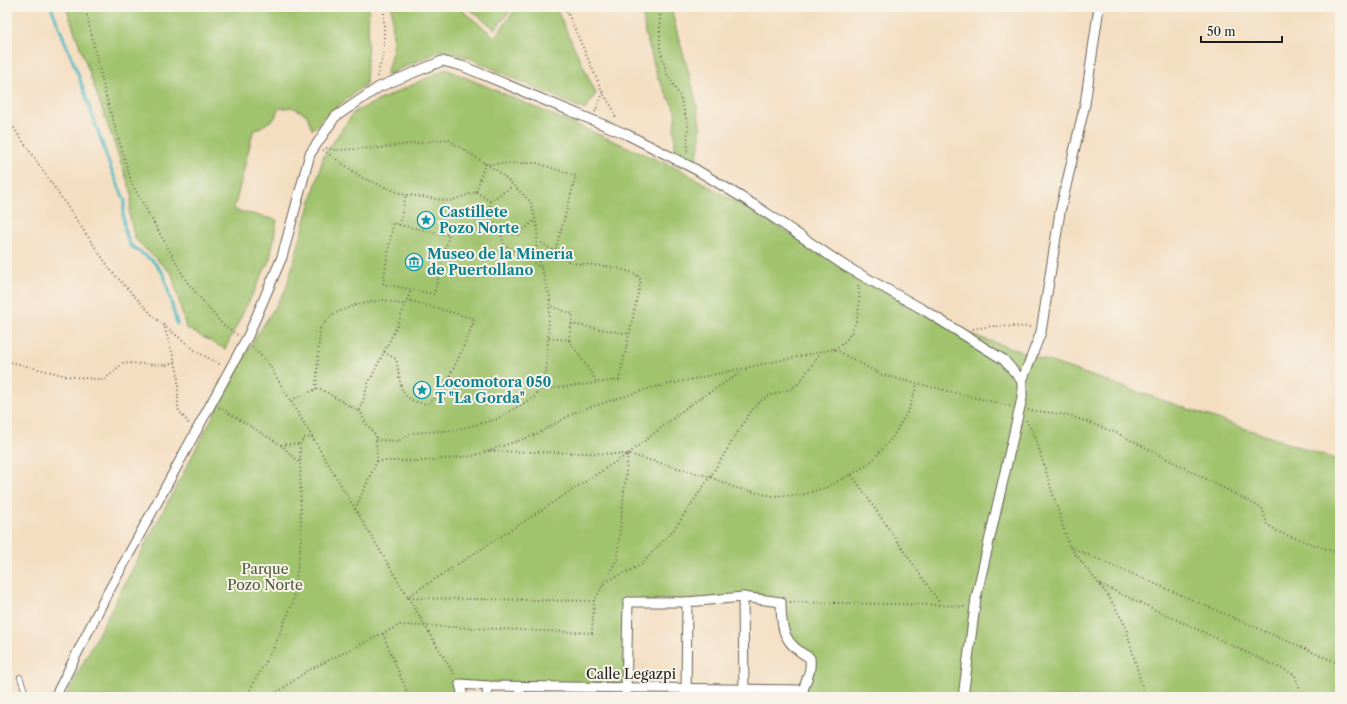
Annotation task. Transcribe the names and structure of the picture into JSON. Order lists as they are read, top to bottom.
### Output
{
  "streets": {
    "street": ["Calle Legazpi"]
  },
  "parks": ["Parque Pozo Norte"],
  "places": {
    "place": ["Castillete Pozo Norte", "Locomotora 050 T \"La Gorda\""],
    "museum": ["Museo de la Minería de Puertollano"]
  },
  "scale_bar": "50 m"
}
